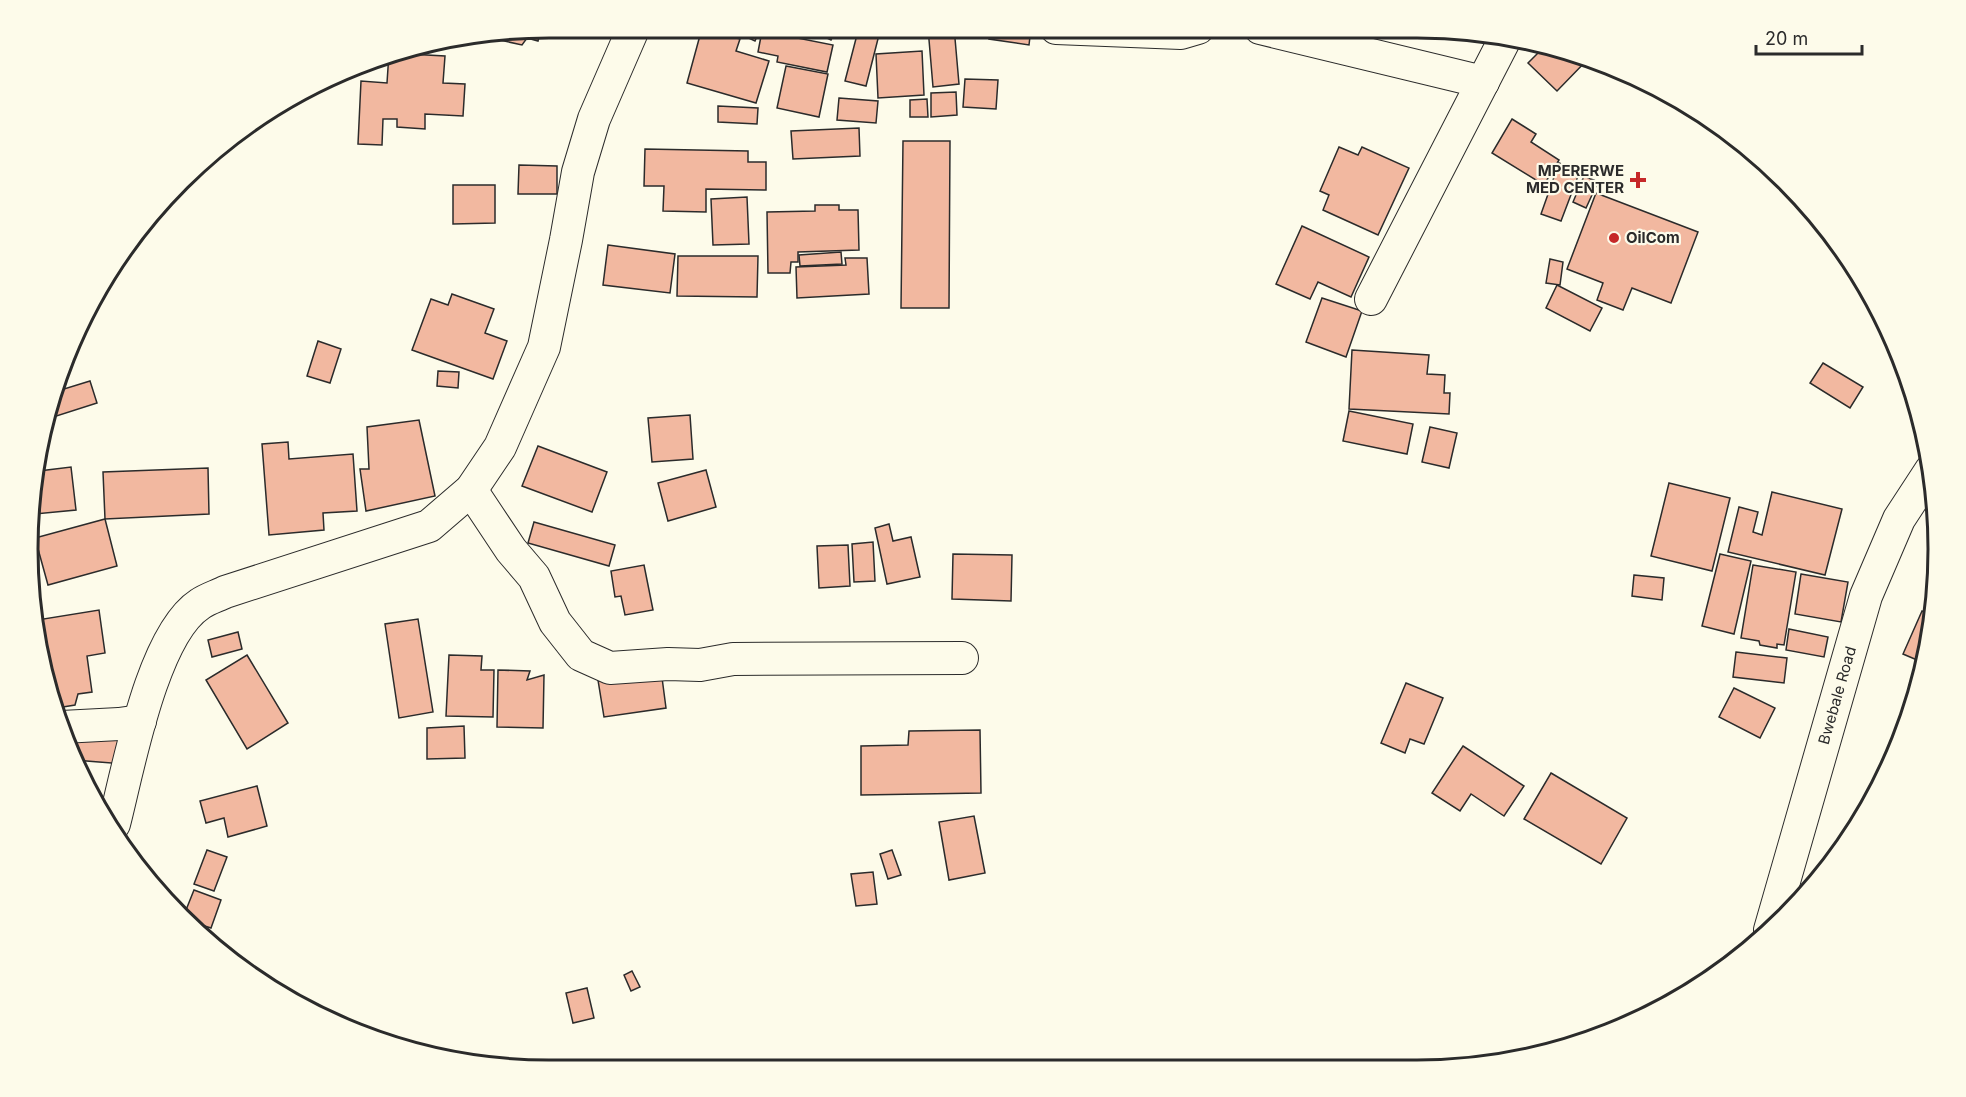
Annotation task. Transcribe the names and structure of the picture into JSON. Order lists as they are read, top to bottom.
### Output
{
  "streets": {
    "street": ["Bwebale Road"]
  },
  "places": {
    "health": ["MPERERWE MED CENTER"],
    "other": ["OilCom"]
  },
  "scale_bar": "20 m"
}
